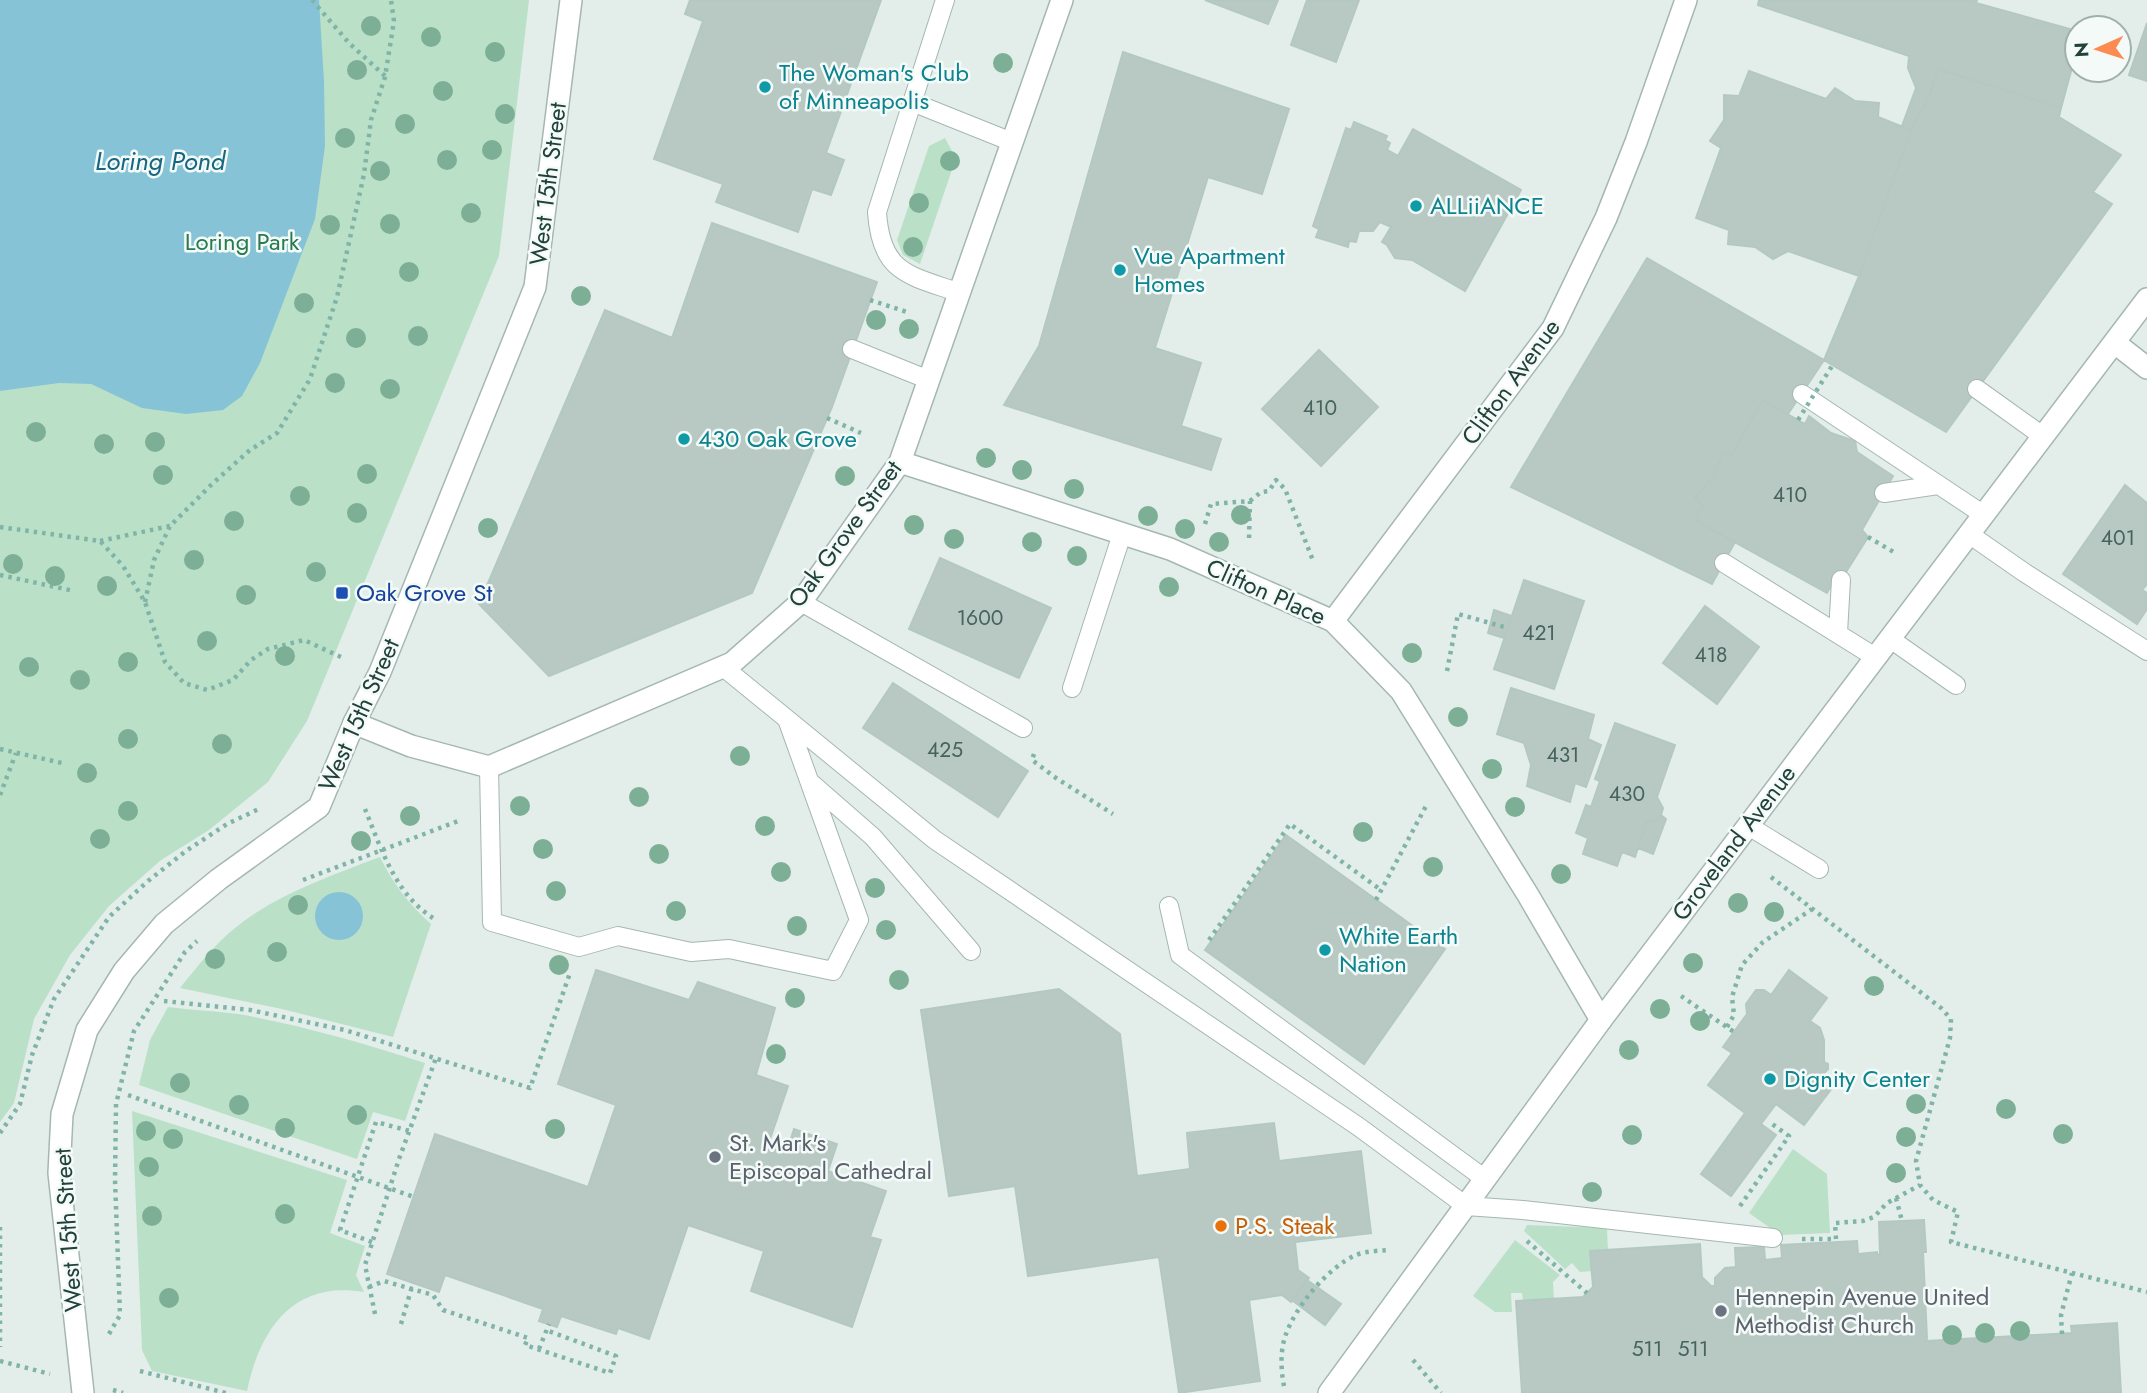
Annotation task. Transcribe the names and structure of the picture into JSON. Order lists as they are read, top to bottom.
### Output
{
  "streets": {
    "street": [
      "West 15th Street",
      "Clifton Avenue",
      "Oak Grove Street",
      "Clifton Place",
      "Groveland Avenue"
    ]
  },
  "crossings": [
    ["Clifton Avenue", "Clifton Place"],
    ["Oak Grove Street", "Clifton Place"],
    ["Clifton Place", "Groveland Avenue"]
  ],
  "water": ["Loring Pond"],
  "parks": ["Loring Park"],
  "places": {
    "other": [
      "The Woman's Club of Minneapolis",
      "ALLiiANCE",
      "Vue Apartment Homes",
      "430 Oak Grove",
      "White Earth Nation",
      "Dignity Center",
      "St. Mark's Episcopal Cathedral",
      "P.S. Steak",
      "Hennepin Avenue United Methodist Church"
    ],
    "transit": ["Oak Grove St"]
  },
  "house_numbers": [
    "410",
    "410",
    "401",
    "1600",
    "421",
    "418",
    "425",
    "431",
    "430",
    "511",
    "511"
  ],
  "north": "left"
}
